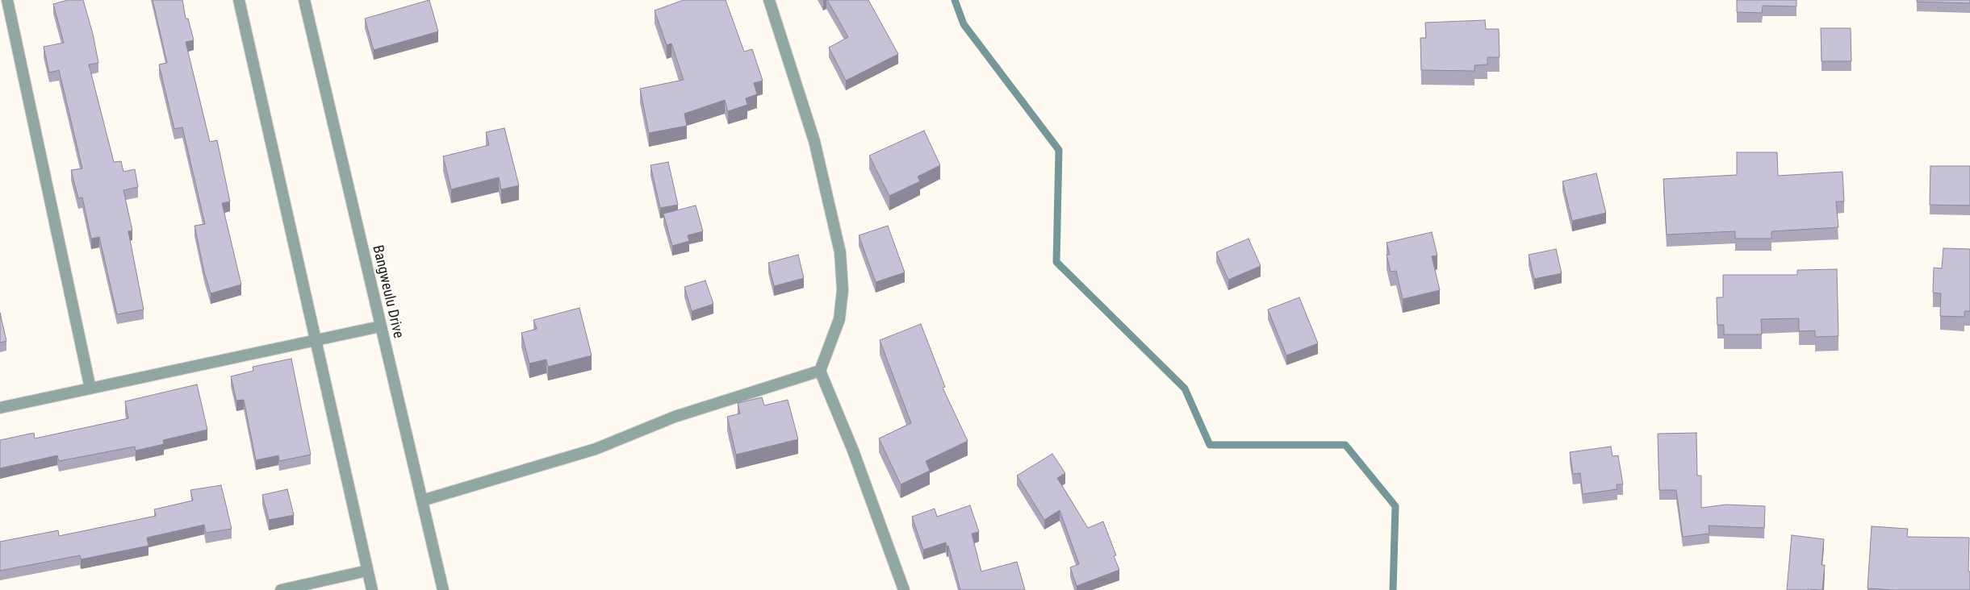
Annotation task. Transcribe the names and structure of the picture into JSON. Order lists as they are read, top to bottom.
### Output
{
  "streets": {
    "street": ["Bangweulu Drive"]
  }
}
